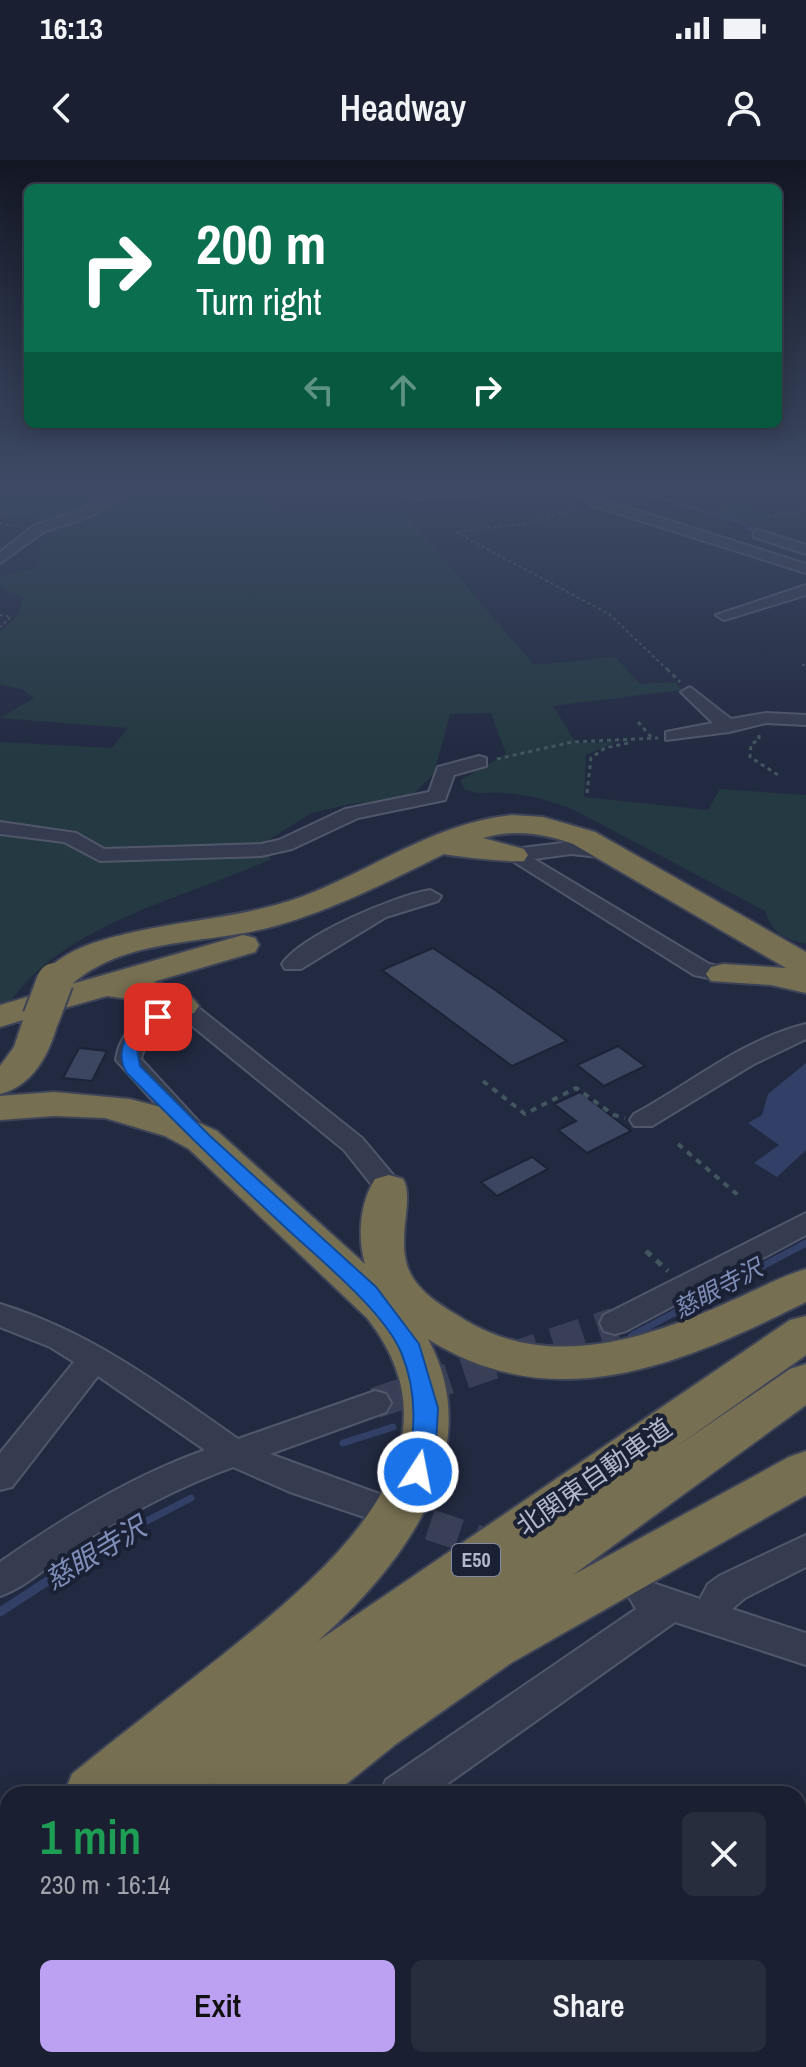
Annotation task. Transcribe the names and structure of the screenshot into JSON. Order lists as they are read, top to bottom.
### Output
{
  "streets": {
    "highway": ["北関東自動車道", "E50"]
  },
  "water": ["慈眼寺沢"],
  "page": {
    "status": "16:13",
    "header": "Headway",
    "turn": ["200 m", "Turn right"],
    "heading": ["1 min", "230 m · 16:14"],
    "buttons": ["Exit", "Share"]
  }
}
